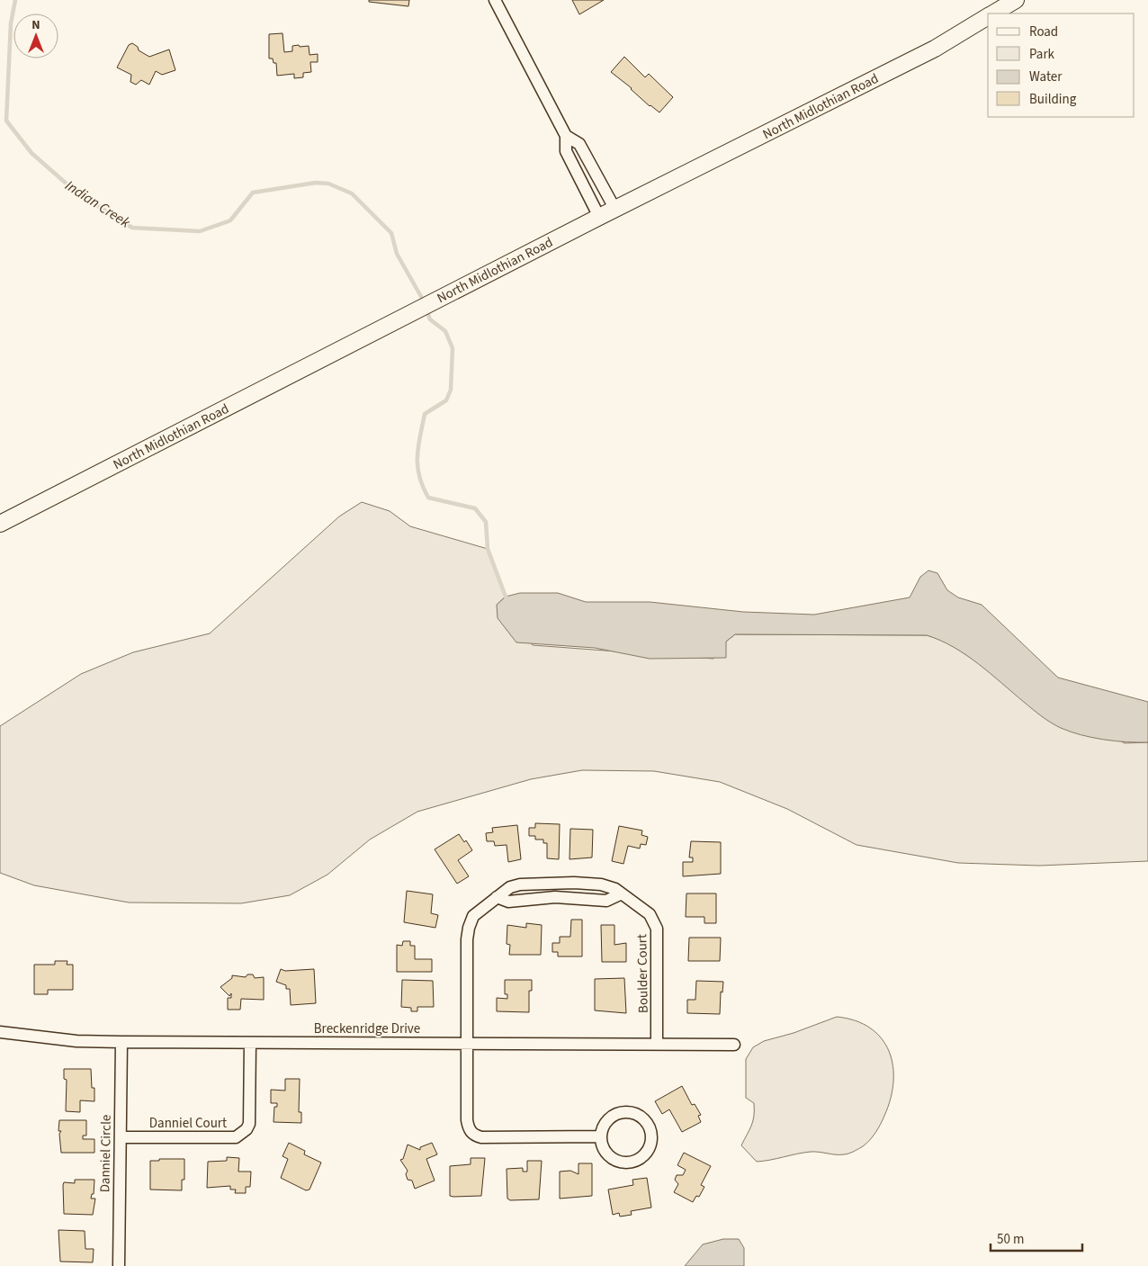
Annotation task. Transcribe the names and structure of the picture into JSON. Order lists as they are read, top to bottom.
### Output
{
  "streets": {
    "main road": ["North Midlothian Road"],
    "street": [
      "Boulder Court",
      "Breckenridge Drive",
      "Danniel Court",
      "Danniel Circle"
    ]
  },
  "crossings": [
    ["Boulder Court", "Breckenridge Drive"],
    ["Breckenridge Drive", "Danniel Court"],
    ["Breckenridge Drive", "Danniel Circle"],
    ["Danniel Court", "Danniel Circle"]
  ],
  "water": ["Indian Creek"],
  "legend": [
    "Road",
    "Park",
    "Water",
    "Building"
  ],
  "scale_bar": "50 m",
  "north": "top"
}
